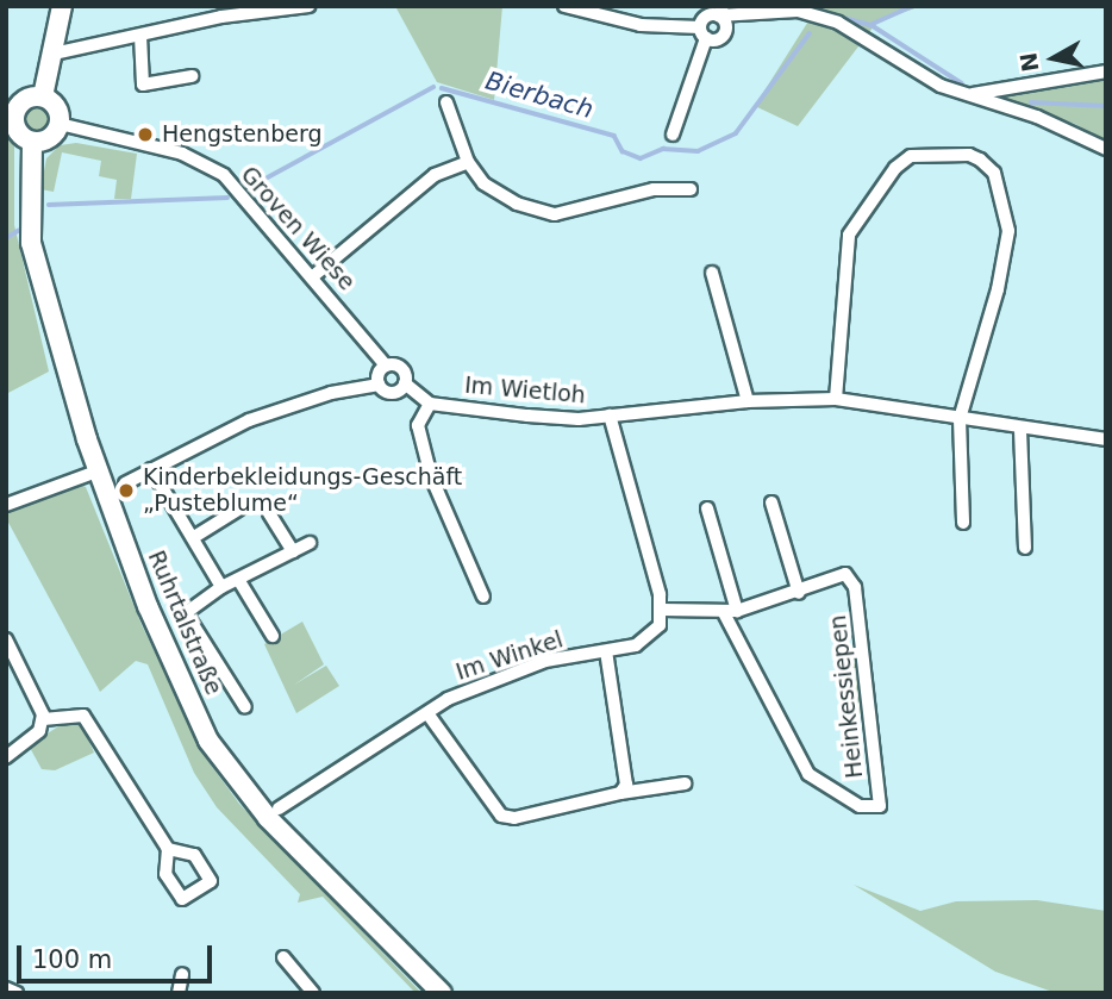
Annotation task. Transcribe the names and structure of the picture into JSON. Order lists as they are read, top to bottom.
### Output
{
  "streets": {
    "main road": ["Ruhrtalstraße"],
    "street": [
      "Groven Wiese",
      "Im Wietloh",
      "Im Winkel",
      "Heinkessiepen"
    ]
  },
  "crossings": [
    ["Groven Wiese", "Im Wietloh"],
    ["Groven Wiese", "Ruhrtalstraße"]
  ],
  "water": ["Bierbach"],
  "places": ["Hengstenberg", "Kinderbekleidungs-Geschäft „Pusteblume“"],
  "scale_bar": "100 m",
  "north": "left"
}
